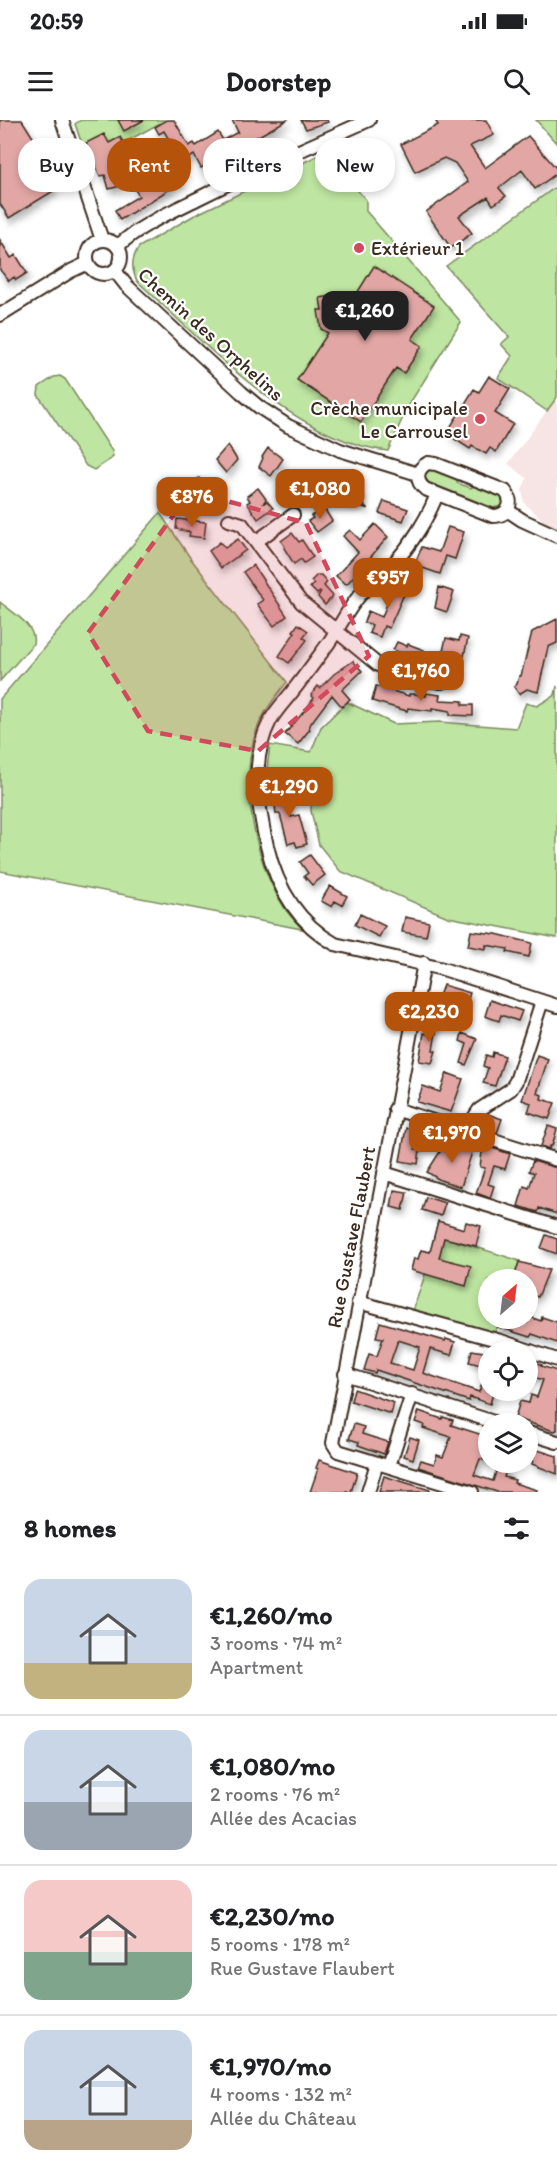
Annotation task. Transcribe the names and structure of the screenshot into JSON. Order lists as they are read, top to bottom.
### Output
{
  "streets": {
    "street": ["Chemin des Orphelins", "Rue Gustave Flaubert"]
  },
  "places": ["Extérieur 1", "Crèche municipale Le Carrousel"],
  "north": "top right",
  "page": {
    "status": "20:59",
    "header": "Doorstep",
    "chip": [
      "Buy",
      "Rent",
      "Filters",
      "New"
    ],
    "price": [
      "€1,260",
      "€1,080",
      "€876",
      "€957",
      "€1,760",
      "€1,290",
      "€2,230",
      "€1,970"
    ],
    "heading": "8 homes",
    "list": [
      {
        "name": "€1,260/mo",
        "note": "3 rooms · 74 m² · Apartment"
      },
      {
        "name": "€1,080/mo",
        "note": "2 rooms · 76 m² · Allée des Acacias"
      },
      {
        "name": "€2,230/mo",
        "note": "5 rooms · 178 m² · Rue Gustave Flaubert"
      },
      {
        "name": "€1,970/mo",
        "note": "4 rooms · 132 m² · Allée du Château"
      }
    ]
  }
}
